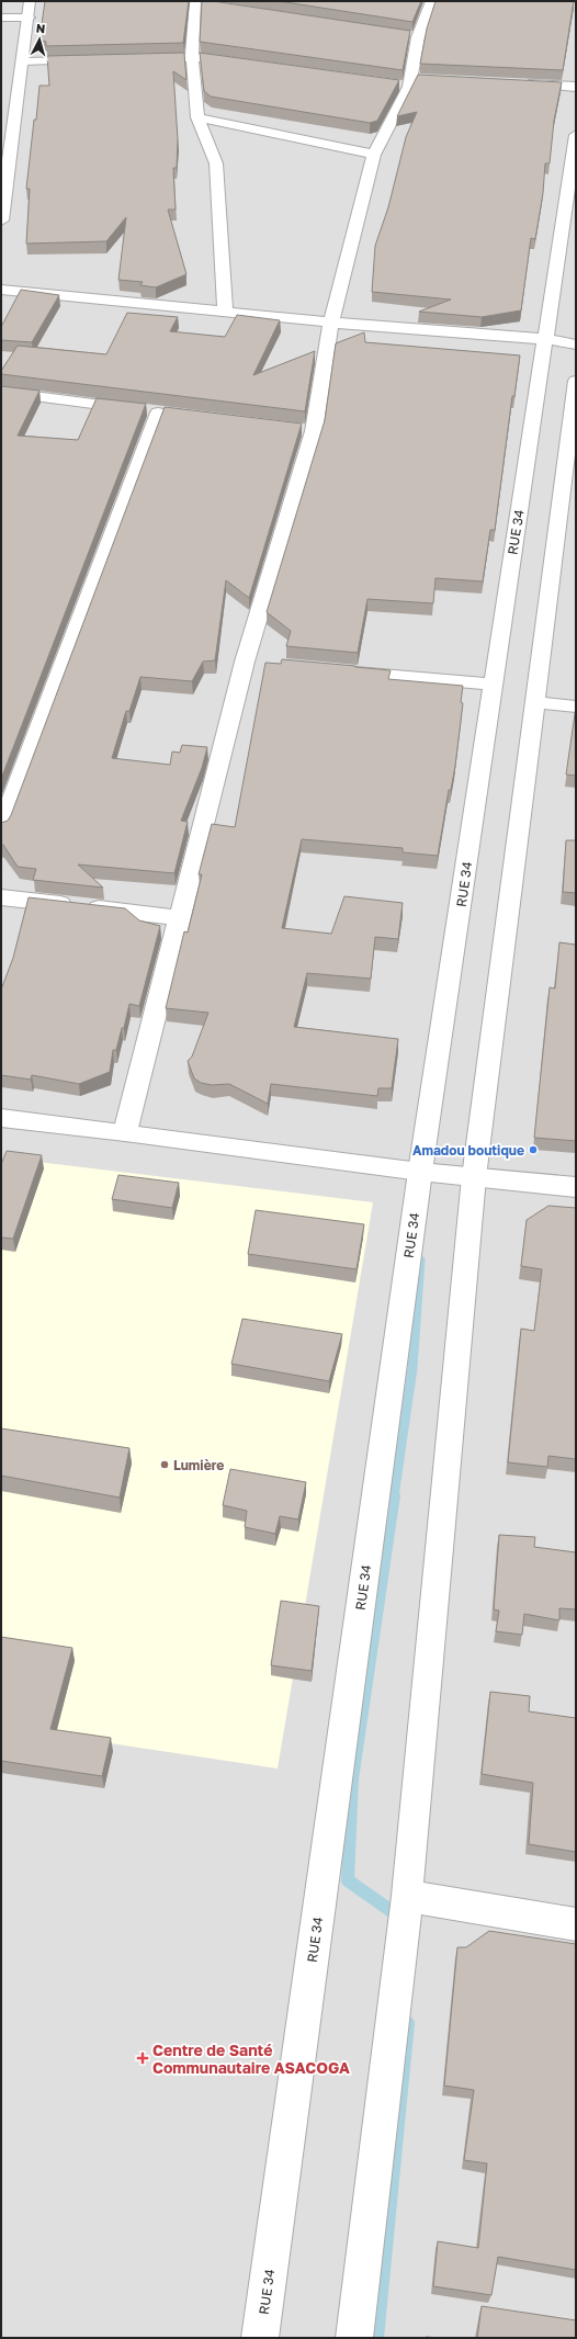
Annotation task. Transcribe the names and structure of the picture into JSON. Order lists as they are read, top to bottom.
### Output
{
  "streets": {
    "street": ["RUE 34"]
  },
  "places": {
    "other": ["Amadou boutique", "Lumière"],
    "health": ["Centre de Santé Communautaire ASACOGA"]
  },
  "north": "top"
}
